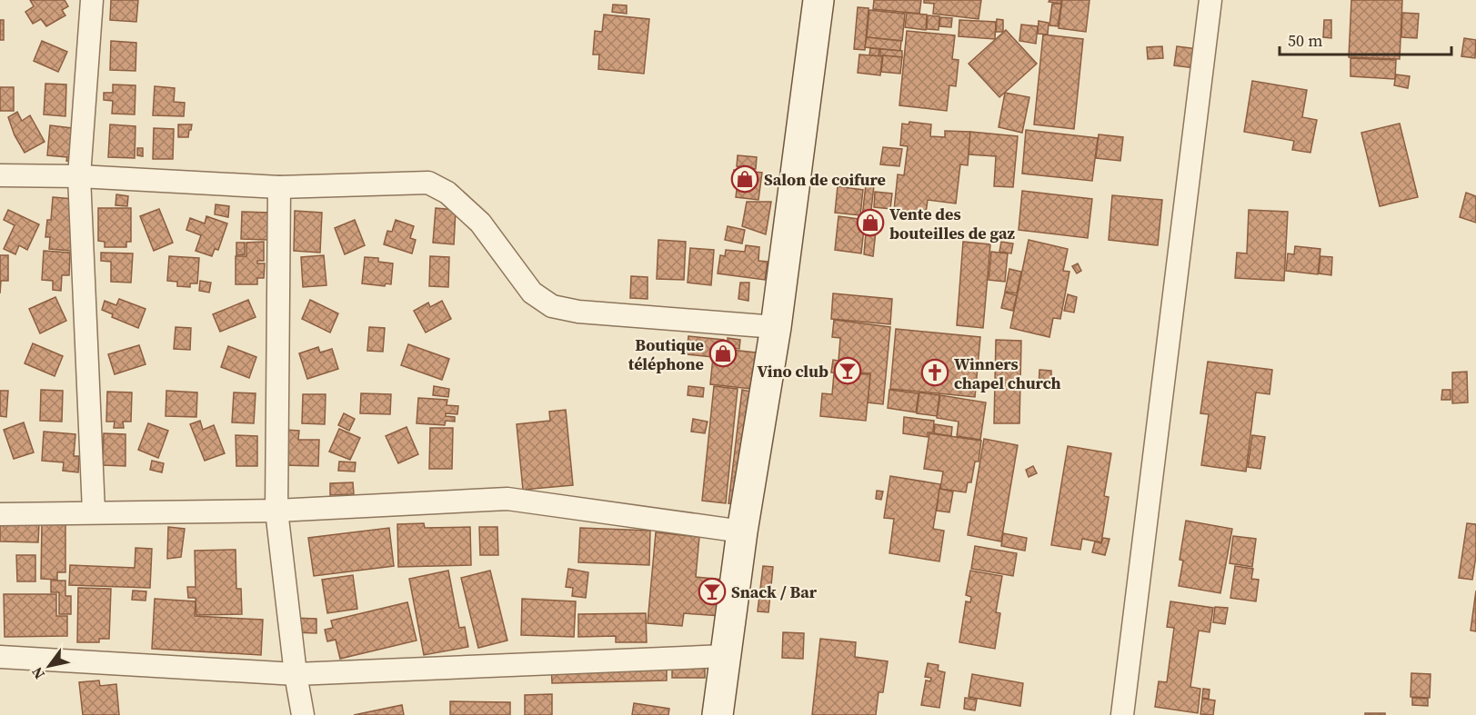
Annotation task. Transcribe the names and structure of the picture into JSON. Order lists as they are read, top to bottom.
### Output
{
  "places": {
    "shop": ["Salon de coifure", "Vente des bouteilles de gaz", "Boutique téléphone"],
    "bar": ["Vino club", "Snack / Bar"],
    "church": ["Winners chapel church"]
  },
  "scale_bar": "50 m",
  "north": "bottom left"
}
